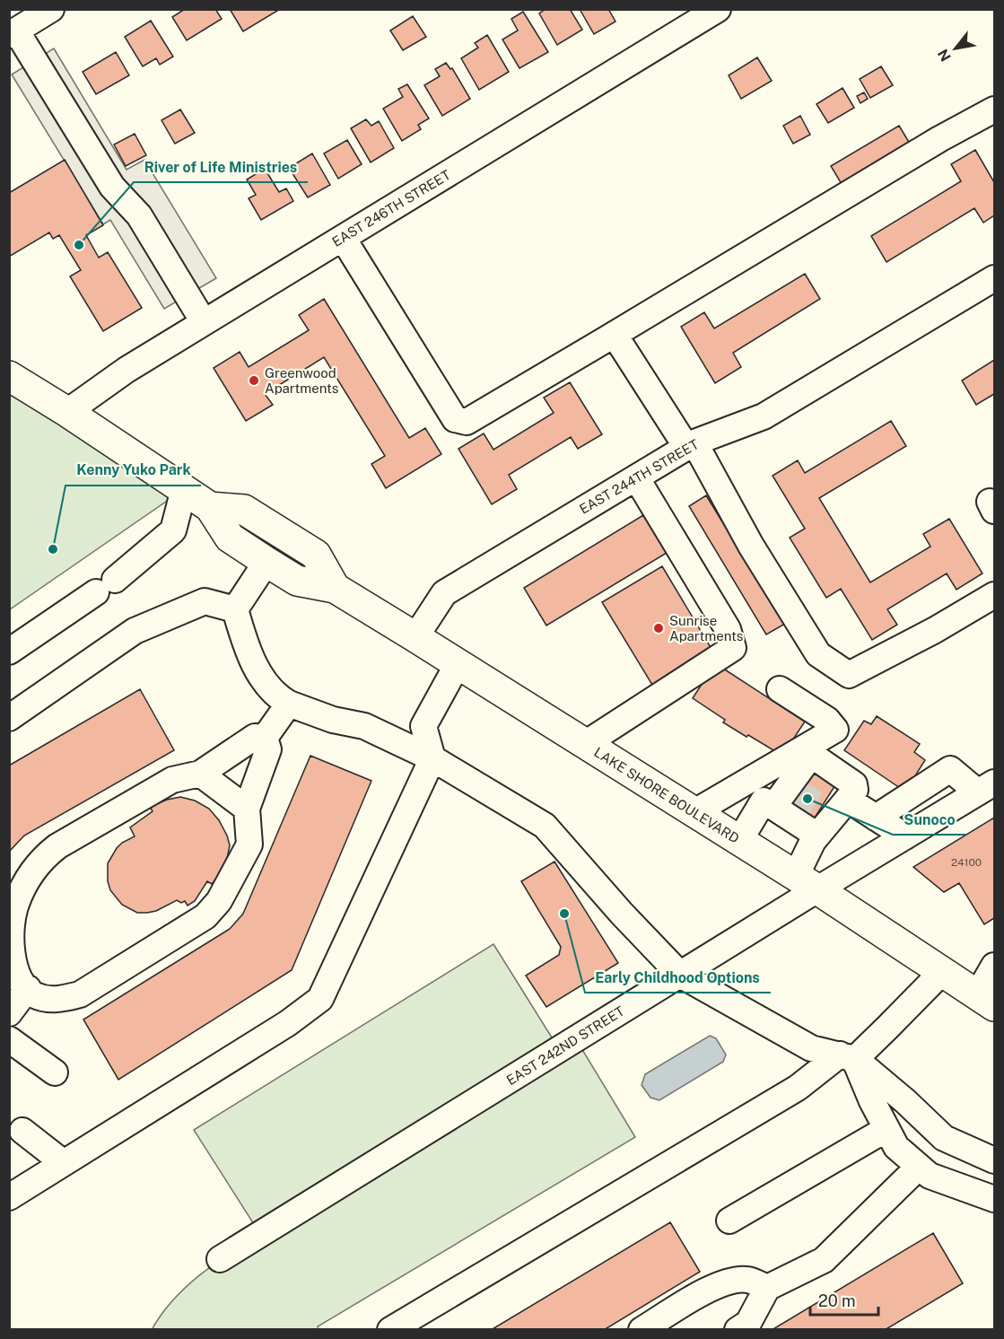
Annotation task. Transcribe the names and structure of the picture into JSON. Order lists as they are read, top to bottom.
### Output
{
  "streets": {
    "main road": ["LAKE SHORE BOULEVARD"],
    "street": ["EAST 246TH STREET", "EAST 244TH STREET", "EAST 242ND STREET"]
  },
  "crossings": [
    ["EAST 246TH STREET", "LAKE SHORE BOULEVARD"],
    ["EAST 244TH STREET", "LAKE SHORE BOULEVARD"],
    ["LAKE SHORE BOULEVARD", "EAST 242ND STREET"]
  ],
  "places": [
    "River of Life Ministries",
    "Greenwood Apartments",
    "Kenny Yuko Park",
    "Sunrise Apartments",
    "Sunoco",
    "Early Childhood Options"
  ],
  "house_numbers": ["24100"],
  "scale_bar": "20 m",
  "north": "bottom left"
}
